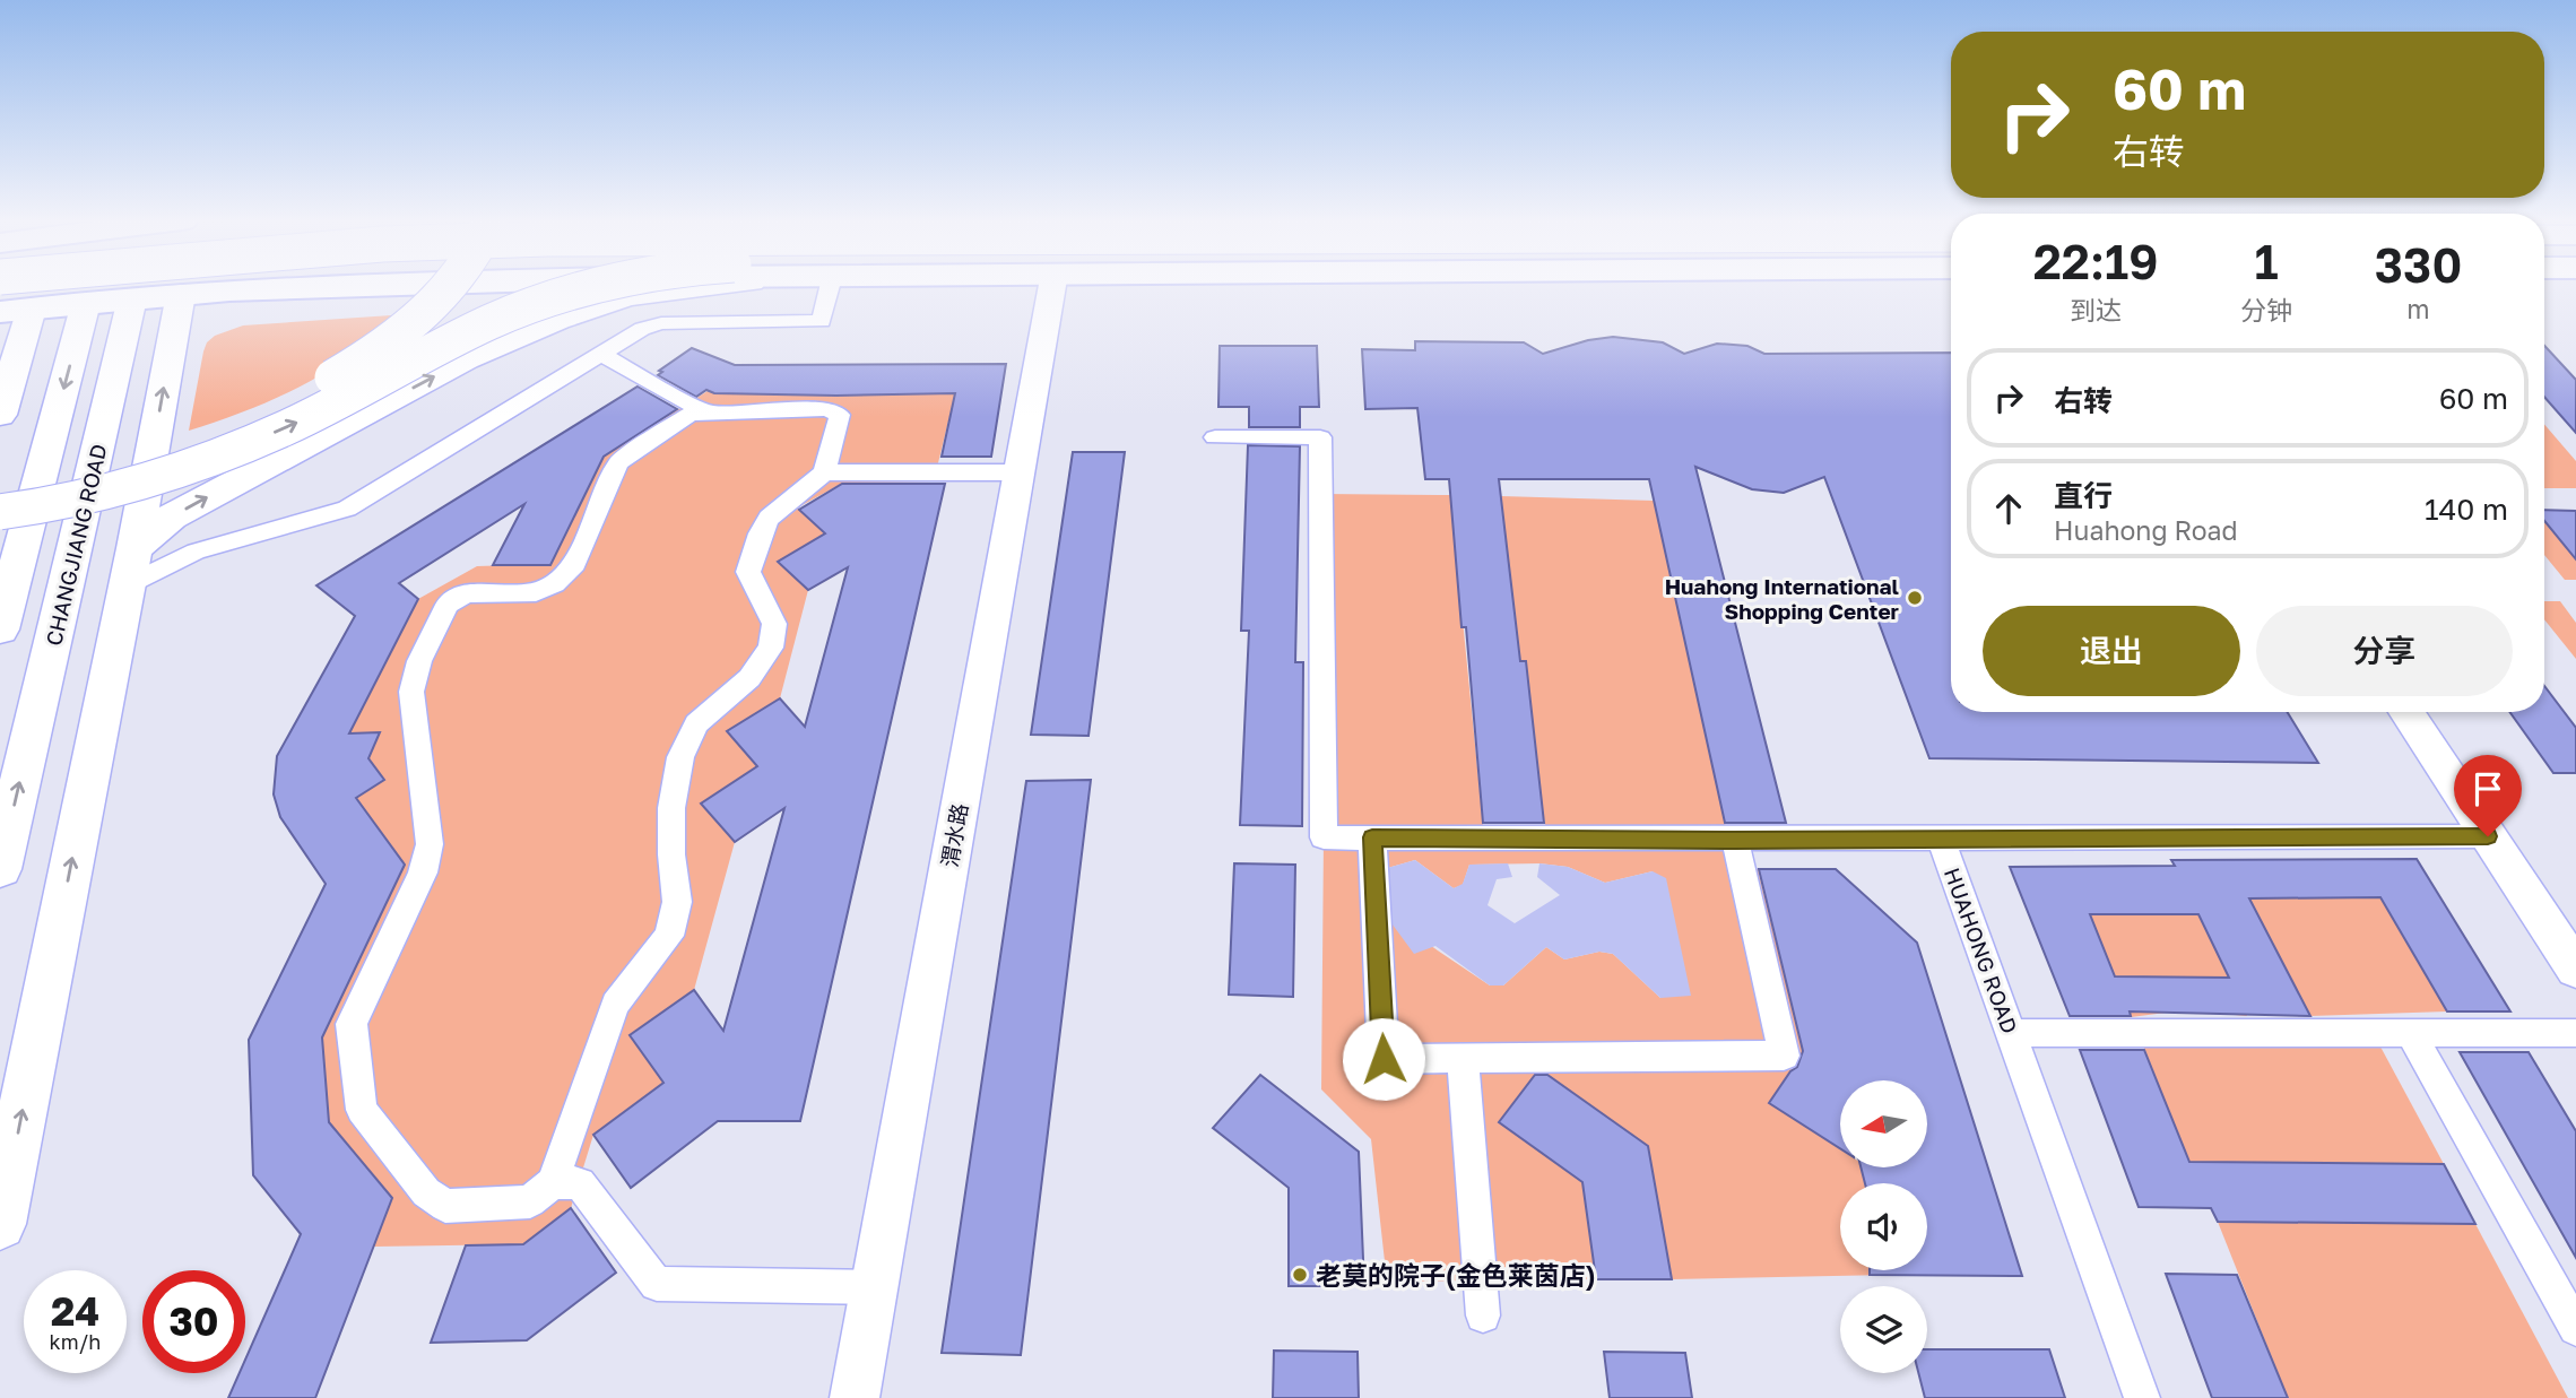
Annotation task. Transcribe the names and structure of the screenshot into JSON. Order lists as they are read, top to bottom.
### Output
{
  "streets": {
    "highway": ["CHANGJIANG ROAD"],
    "street": ["渭水路", "HUAHONG ROAD"]
  },
  "one_way": ["CHANGJIANG ROAD"],
  "places": ["Huahong International Shopping Center", "老莫的院子(金色莱茵店)"],
  "north": "left",
  "page": {
    "turn": ["60 m", "右转"],
    "eta": [
      "22:19",
      "到达",
      "1",
      "分钟",
      "330",
      "m"
    ],
    "list": [
      {
        "name": "右转",
        "value": "60 m"
      },
      {
        "name": "直行",
        "note": "Huahong Road",
        "value": "140 m"
      }
    ],
    "buttons": ["退出", "分享"],
    "speed": "24 km/h",
    "limit": "30"
  }
}
